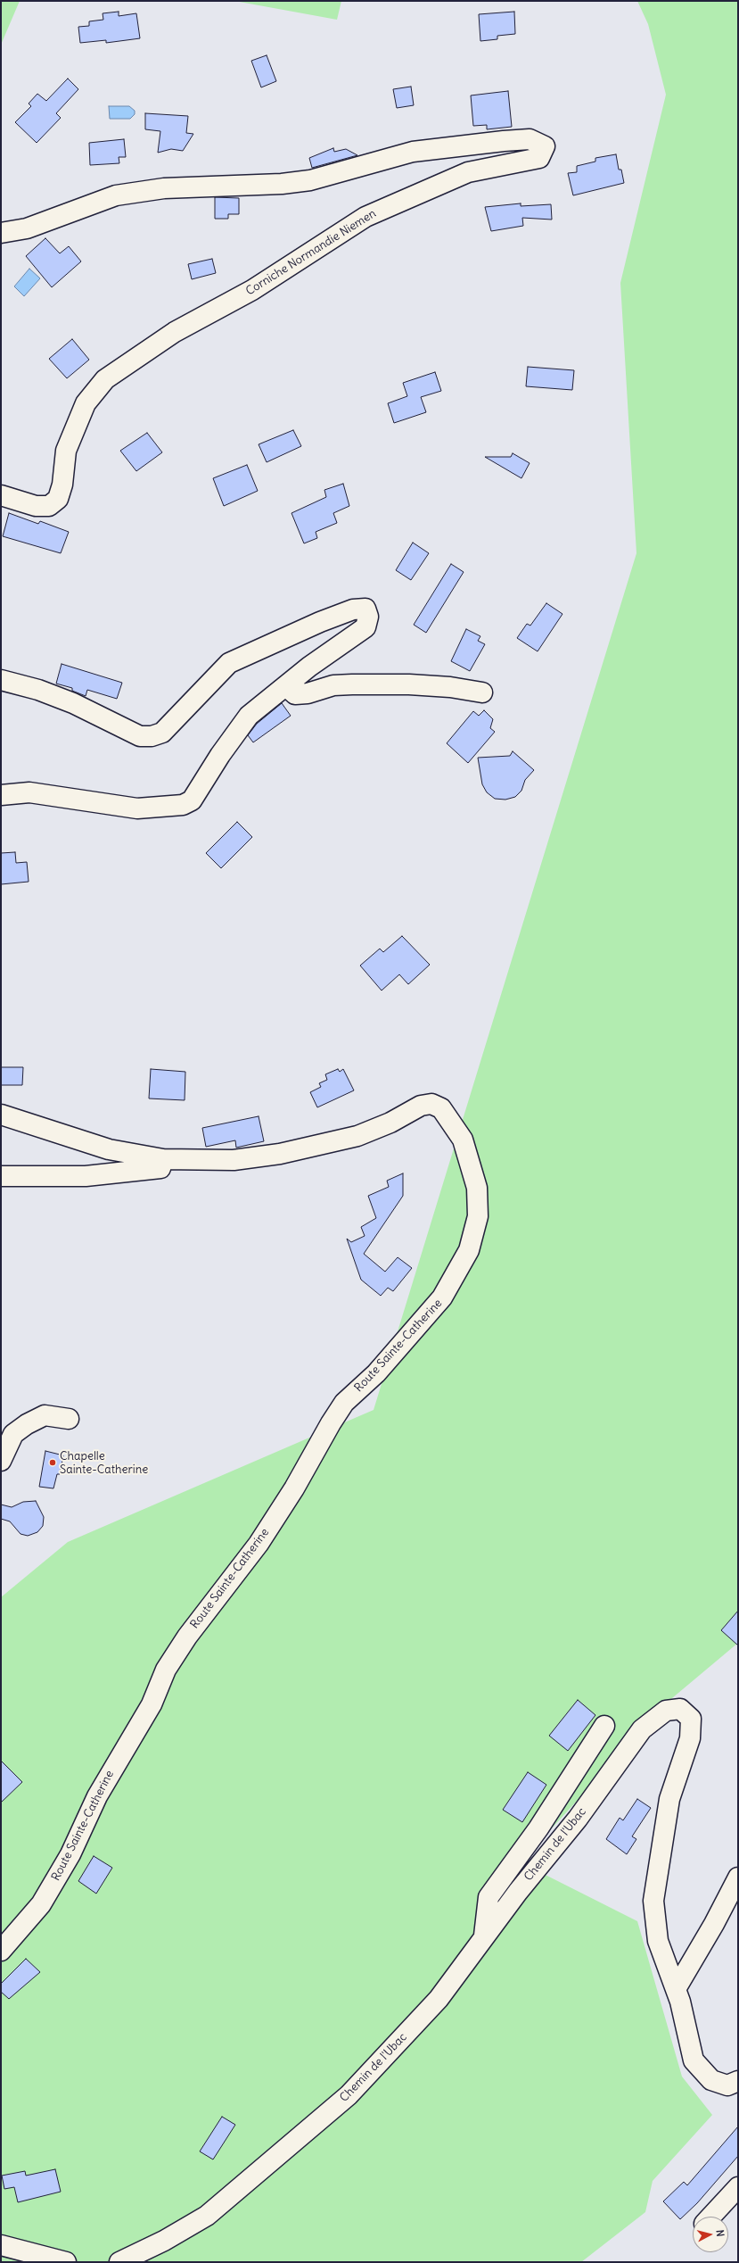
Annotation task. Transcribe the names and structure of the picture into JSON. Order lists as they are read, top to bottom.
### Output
{
  "streets": {
    "street": ["Corniche Normandie Niemen", "Route Sainte-Catherine", "Chemin de l'Ubac"]
  },
  "places": ["Chapelle Sainte-Catherine"],
  "north": "right"
}
